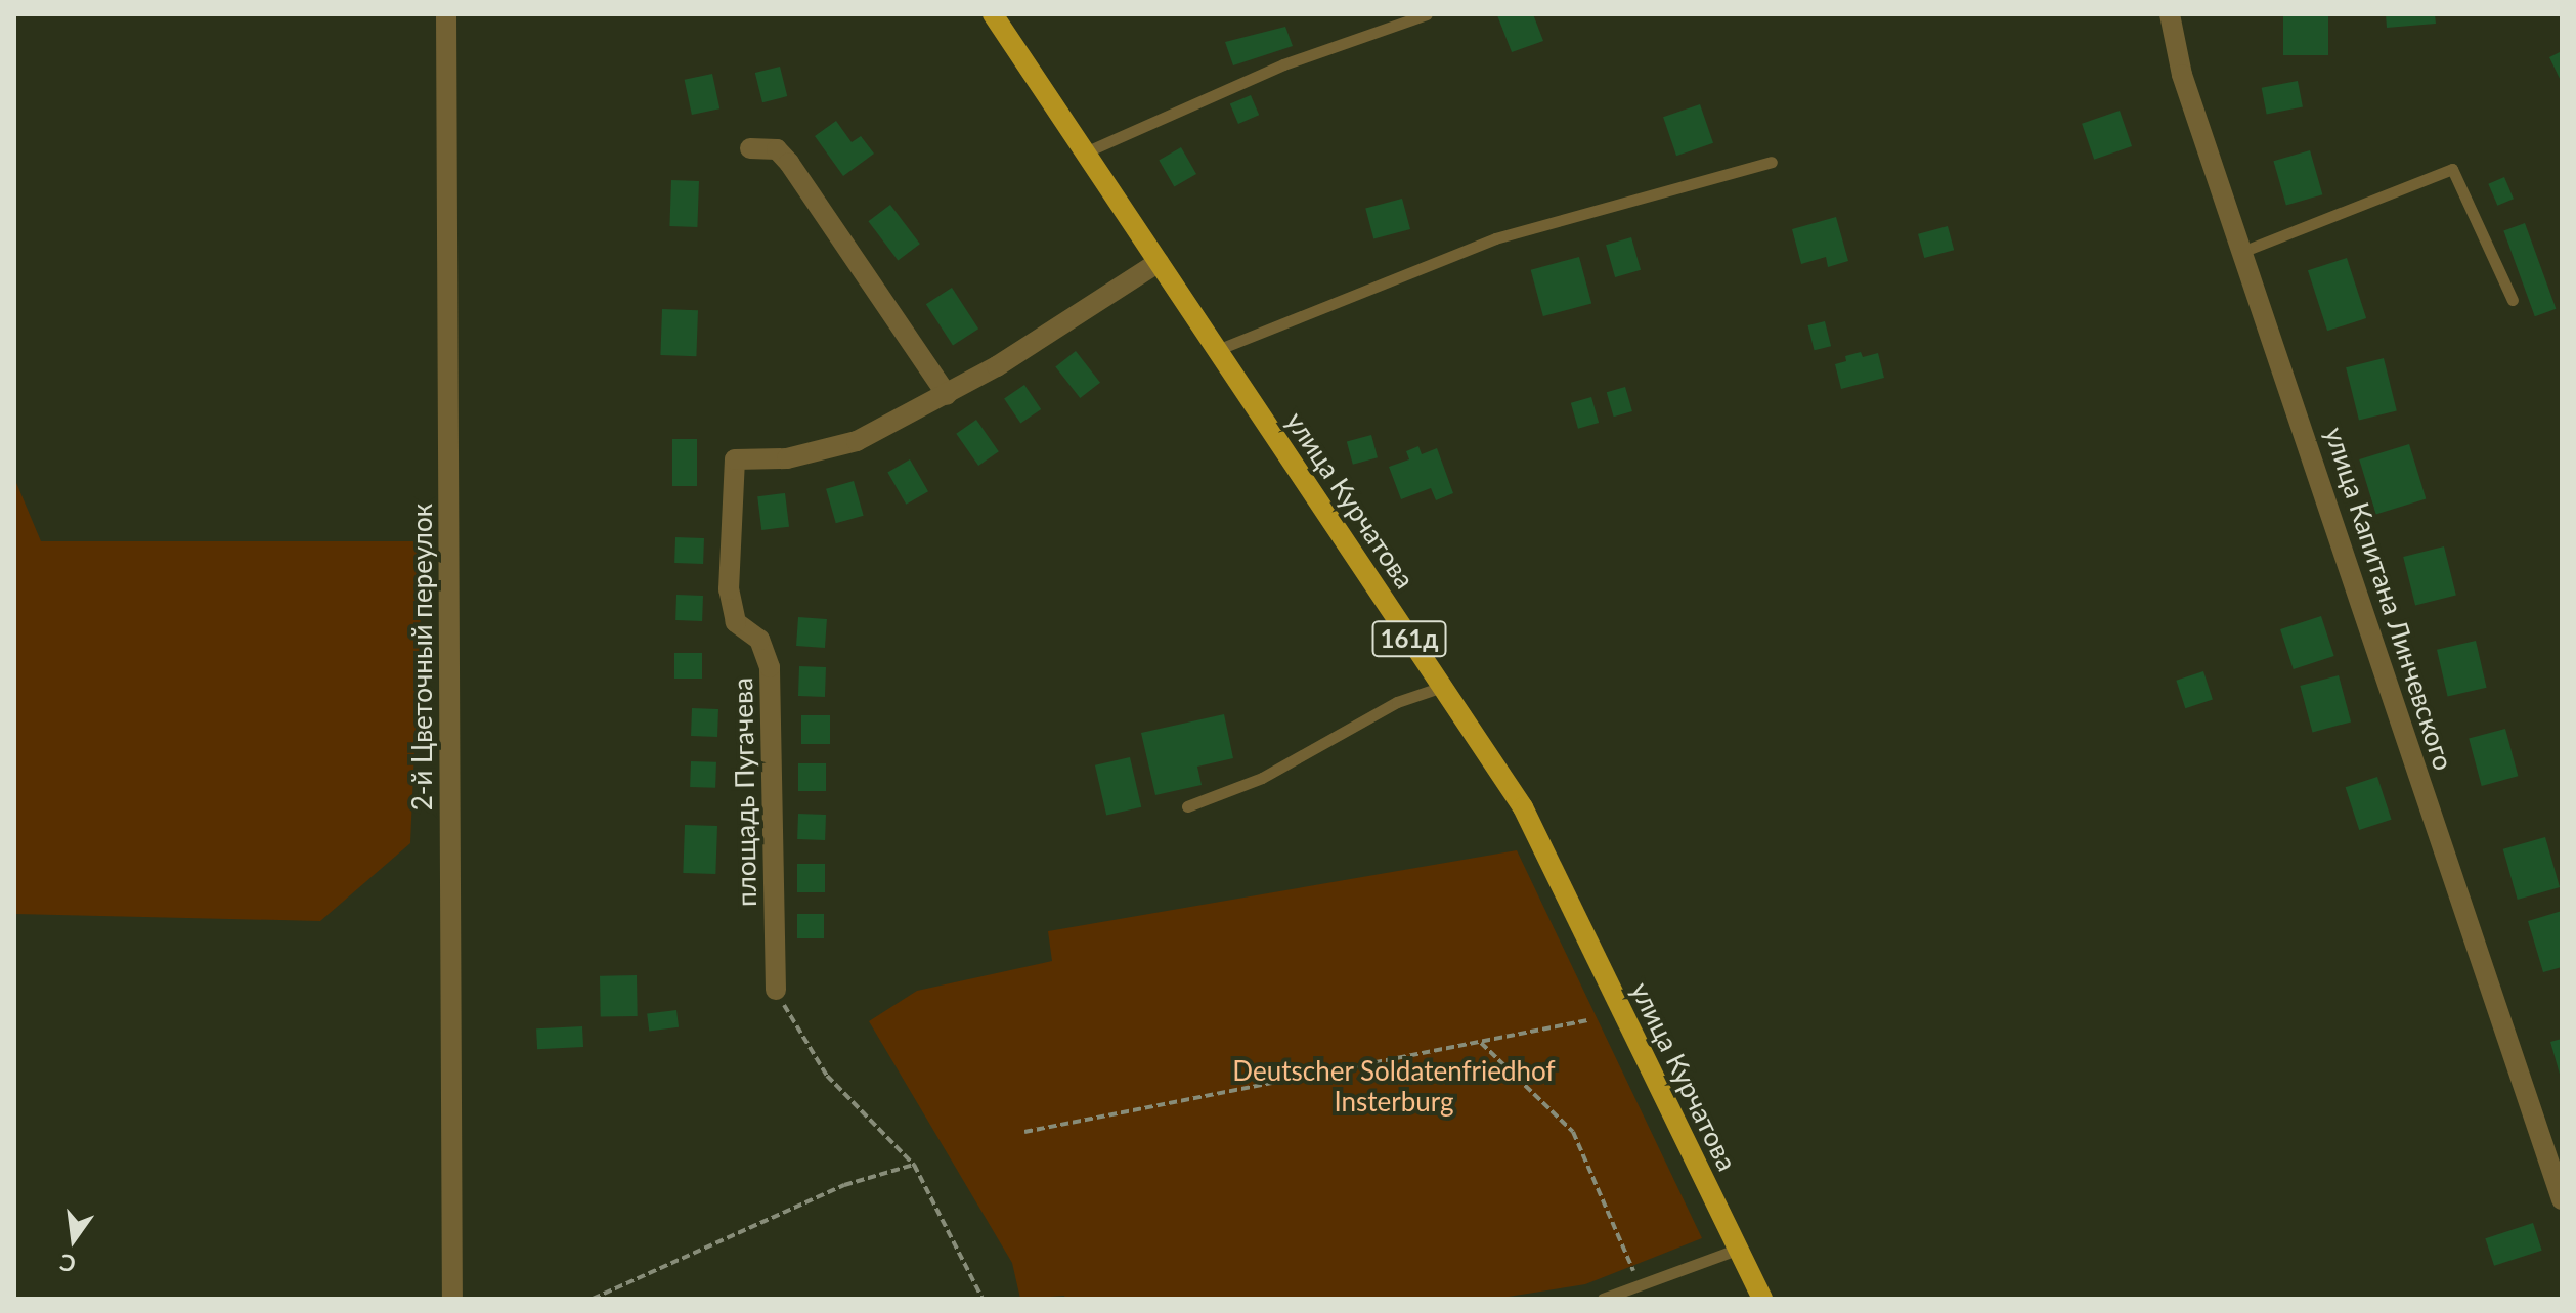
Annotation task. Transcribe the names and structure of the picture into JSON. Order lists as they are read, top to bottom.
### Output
{
  "streets": {
    "main road": ["улица Курчатова", "161д"],
    "street": ["улица Капитана Линчевского", "2-й Цветочный переулок", "площадь Пугачева"]
  },
  "parks": ["Deutscher Soldatenfriedhof Insterburg"],
  "north": "bottom"
}
